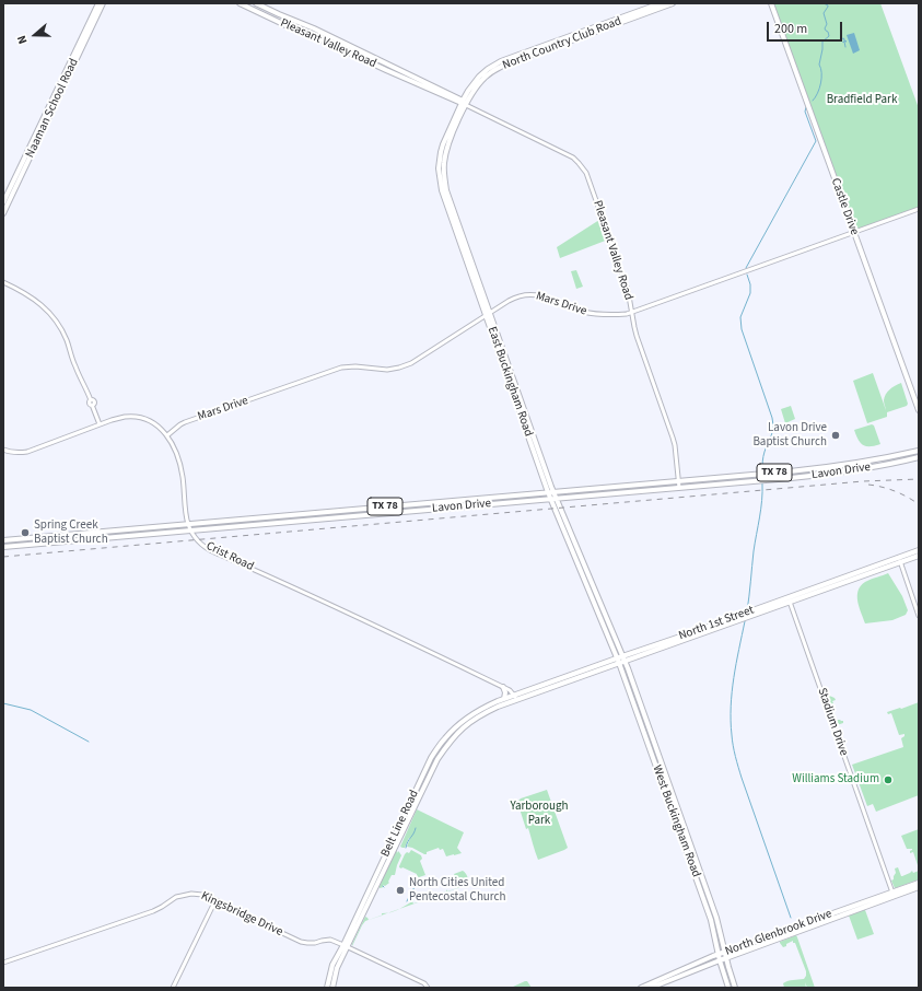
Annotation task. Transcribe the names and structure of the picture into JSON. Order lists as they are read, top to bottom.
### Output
{
  "streets": {
    "main road": [
      "Pleasant Valley Road",
      "North Country Club Road",
      "Naaman School Road",
      "Castle Drive",
      "East Buckingham Road",
      "Lavon Drive",
      "TX 78",
      "North 1st Street",
      "West Buckingham Road",
      "Belt Line Road",
      "North Glenbrook Drive"
    ],
    "street": [
      "Mars Drive",
      "Crist Road",
      "Stadium Drive",
      "Kingsbridge Drive"
    ]
  },
  "crossings": [
    ["Pleasant Valley Road", "North Country Club Road"],
    ["Pleasant Valley Road", "Mars Drive"],
    ["Pleasant Valley Road", "East Buckingham Road"],
    ["Pleasant Valley Road", "Lavon Drive"],
    ["North Country Club Road", "East Buckingham Road"],
    ["Castle Drive", "Mars Drive"],
    ["Mars Drive", "East Buckingham Road"],
    ["Mars Drive", "Crist Road"],
    ["East Buckingham Road", "Lavon Drive"],
    ["East Buckingham Road", "North 1st Street"],
    ["East Buckingham Road", "West Buckingham Road"],
    ["Lavon Drive", "Crist Road"],
    ["Crist Road", "North 1st Street"],
    ["Crist Road", "Belt Line Road"],
    ["North 1st Street", "Stadium Drive"],
    ["North 1st Street", "West Buckingham Road"],
    ["North 1st Street", "Belt Line Road"],
    ["Stadium Drive", "North Glenbrook Drive"],
    ["West Buckingham Road", "North Glenbrook Drive"],
    ["Belt Line Road", "Kingsbridge Drive"]
  ],
  "parks": ["Bradfield Park", "Yarborough Park"],
  "places": [
    "Lavon Drive Baptist Church",
    "Spring Creek Baptist Church",
    "Williams Stadium",
    "North Cities United Pentecostal Church"
  ],
  "scale_bar": "200 m",
  "north": "left"
}
